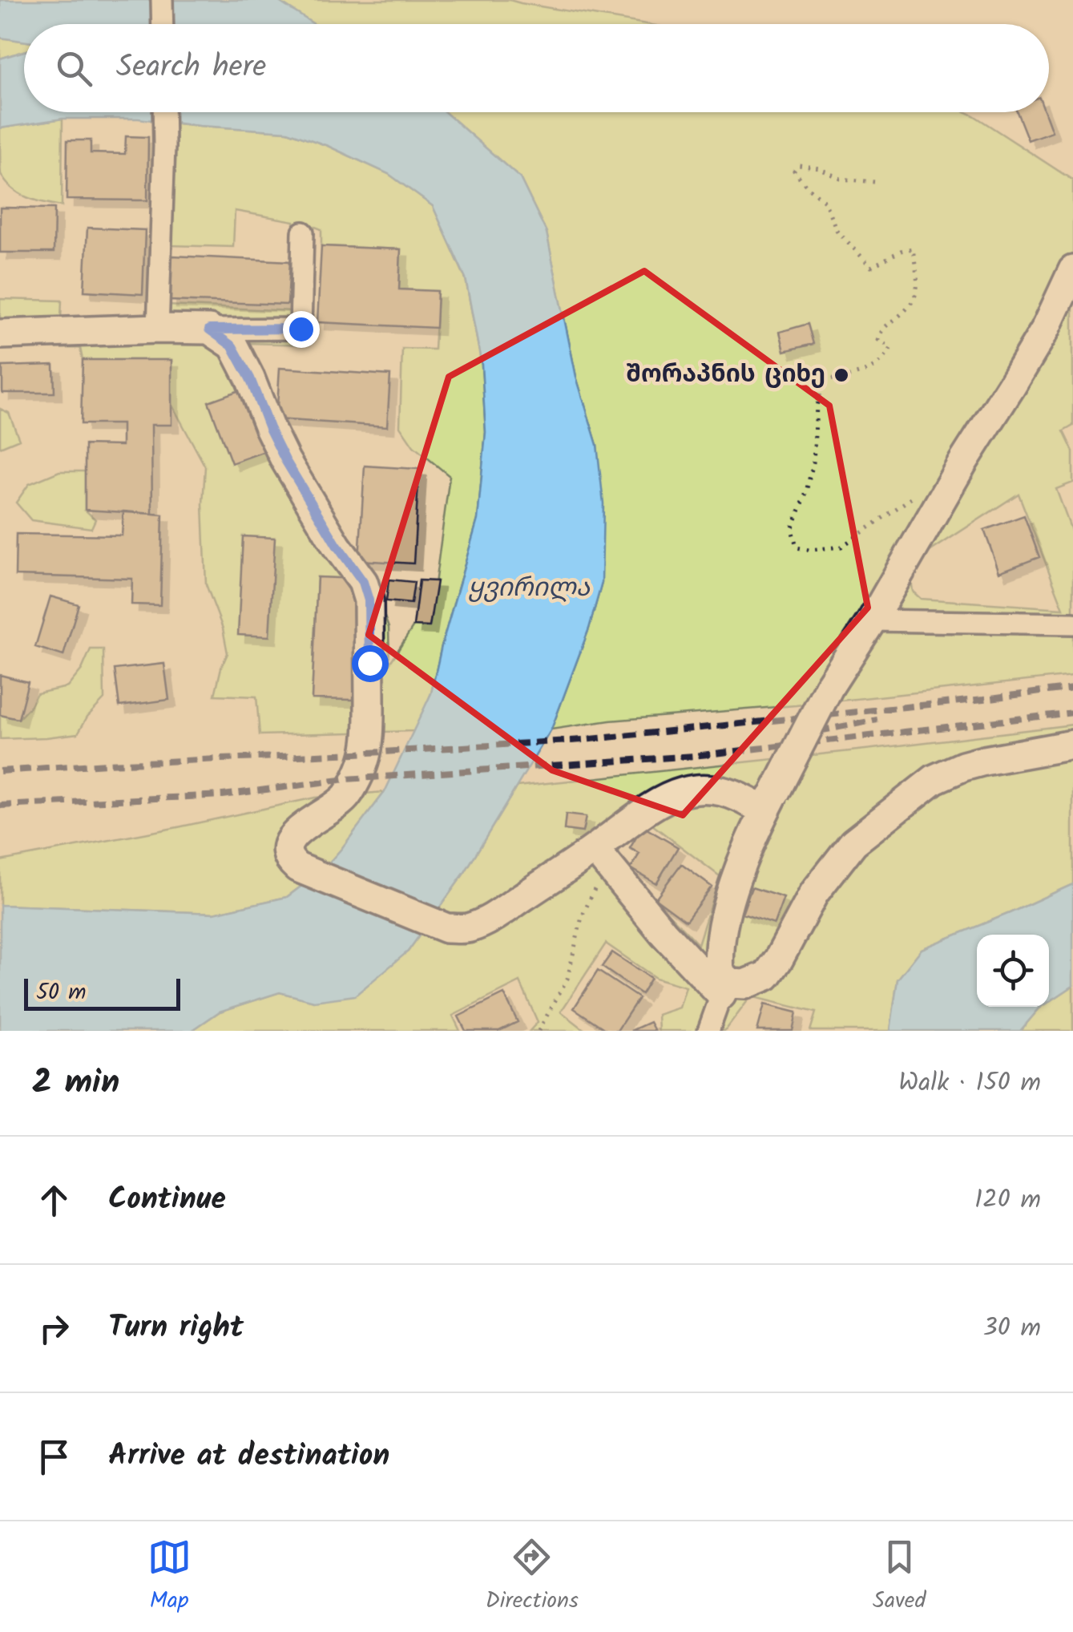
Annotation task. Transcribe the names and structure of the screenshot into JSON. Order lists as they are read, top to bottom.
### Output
{
  "water": ["ყვირილა"],
  "places": ["შორაპნის ციხე"],
  "scale_bar": "50 m",
  "page": {
    "search": "Search here",
    "scale": "50 m",
    "heading": ["2 min", "Walk · 150 m"],
    "list": [
      ["Continue", "120 m"],
      ["Turn right", "30 m"],
      "Arrive at destination"
    ],
    "nav": ["Map", "Directions", "Saved"]
  }
}
